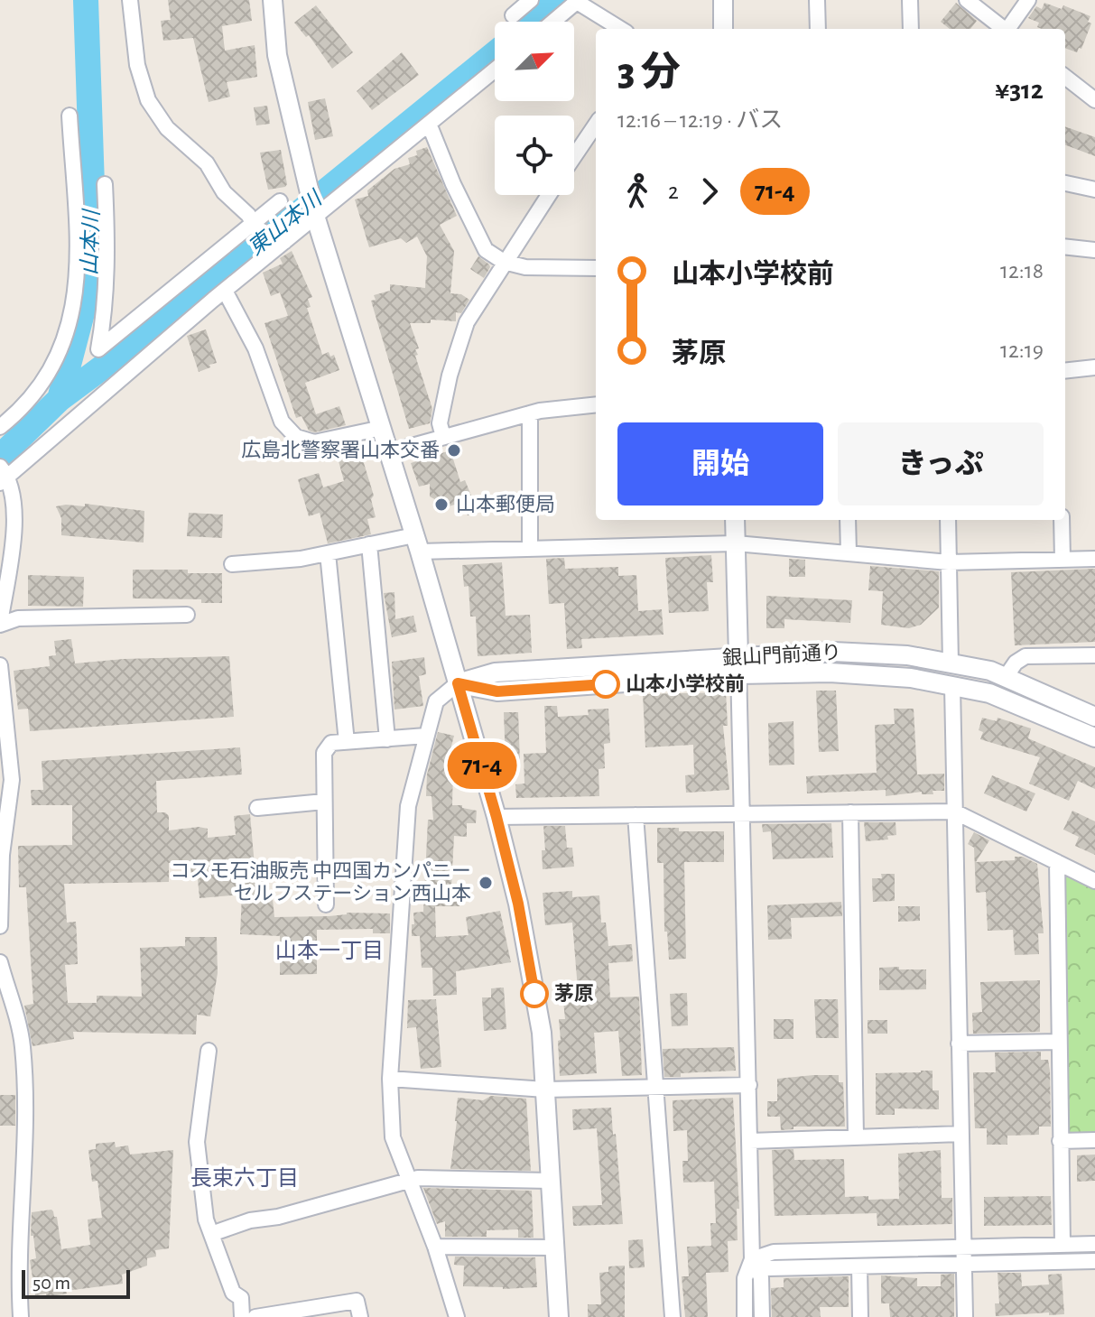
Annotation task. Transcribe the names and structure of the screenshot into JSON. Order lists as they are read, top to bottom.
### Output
{
  "streets": {
    "street": ["銀山門前通り"]
  },
  "districts": ["山本一丁目", "長束六丁目"],
  "water": ["東山本川", "山本川"],
  "places": [
    "広島北警察署山本交番",
    "山本郵便局",
    "山本小学校前",
    "コスモ石油販売 中四国カンパニー セルフステーション西山本",
    "茅原"
  ],
  "lines": ["bus line 71-4"],
  "scale_bar": "50 m",
  "north": "top right",
  "page": {
    "on_map": "71-4",
    "heading": ["3 分", "12:16 – 12:19 · バス", "¥312"],
    "legs": ["2", "71-4"],
    "list": [
      {
        "name": "山本小学校前",
        "value": "12:18"
      },
      {
        "name": "茅原",
        "value": "12:19"
      }
    ],
    "buttons": ["開始", "きっぷ"],
    "scale": "50 m"
  }
}
